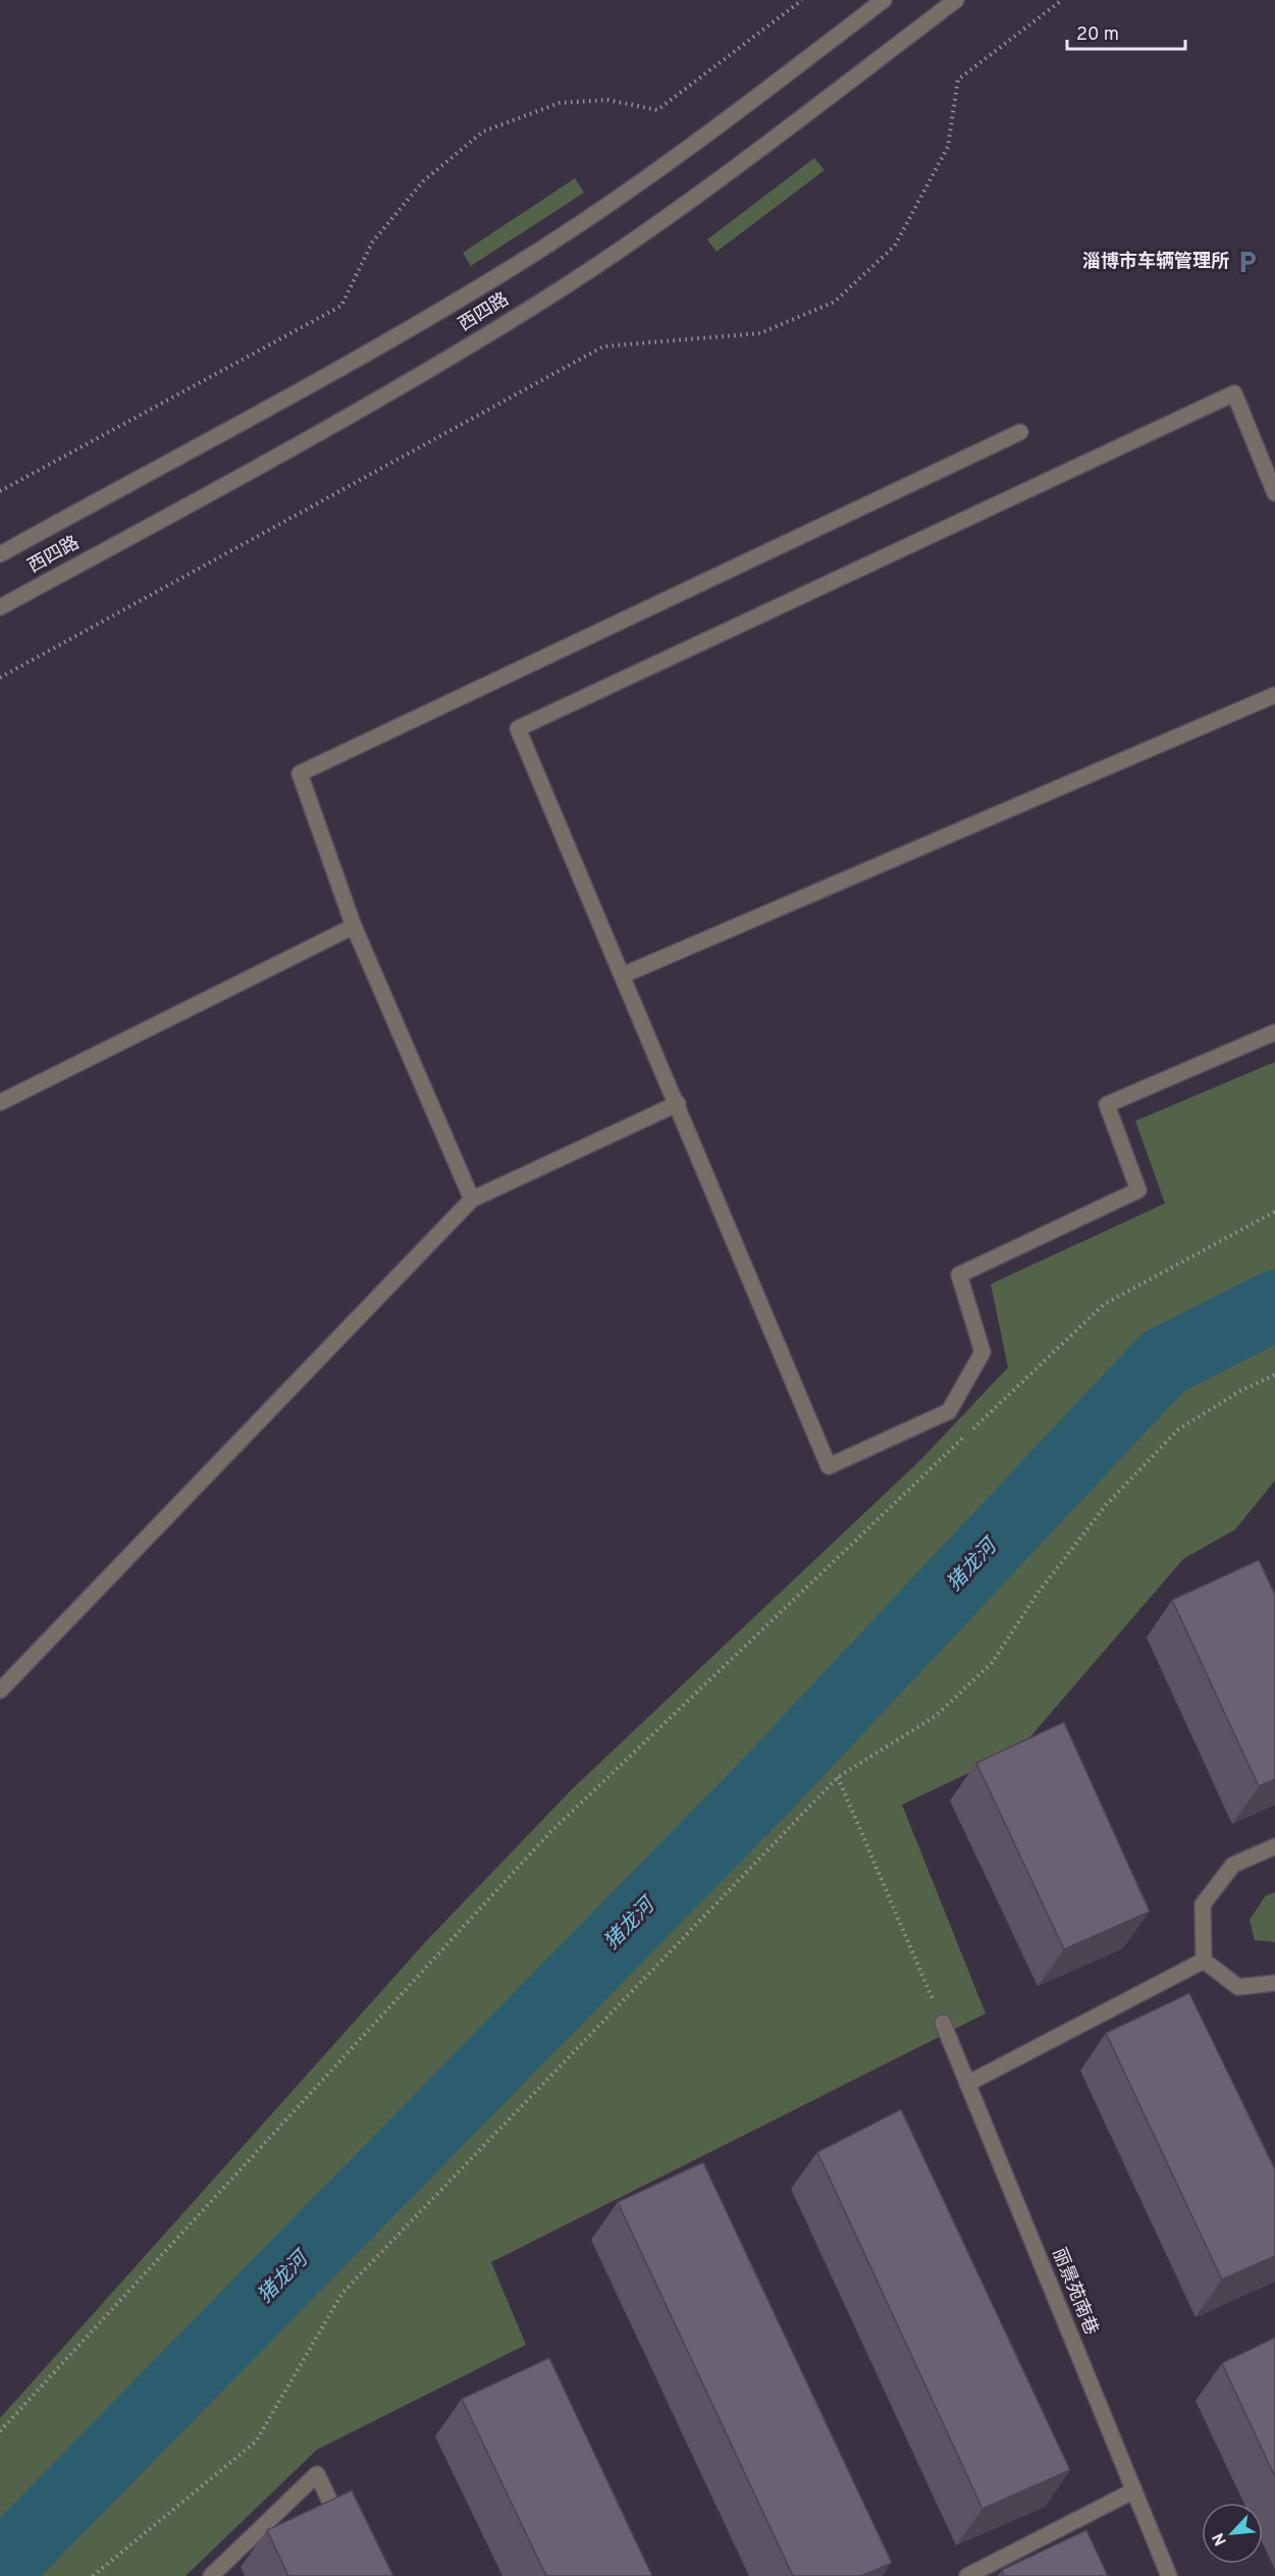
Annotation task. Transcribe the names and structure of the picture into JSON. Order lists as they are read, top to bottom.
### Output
{
  "streets": {
    "street": ["西四路", "丽景苑南巷"]
  },
  "water": ["猪龙河"],
  "places": {
    "parking": ["淄博市车辆管理所"]
  },
  "scale_bar": "20 m",
  "north": "bottom left"
}
